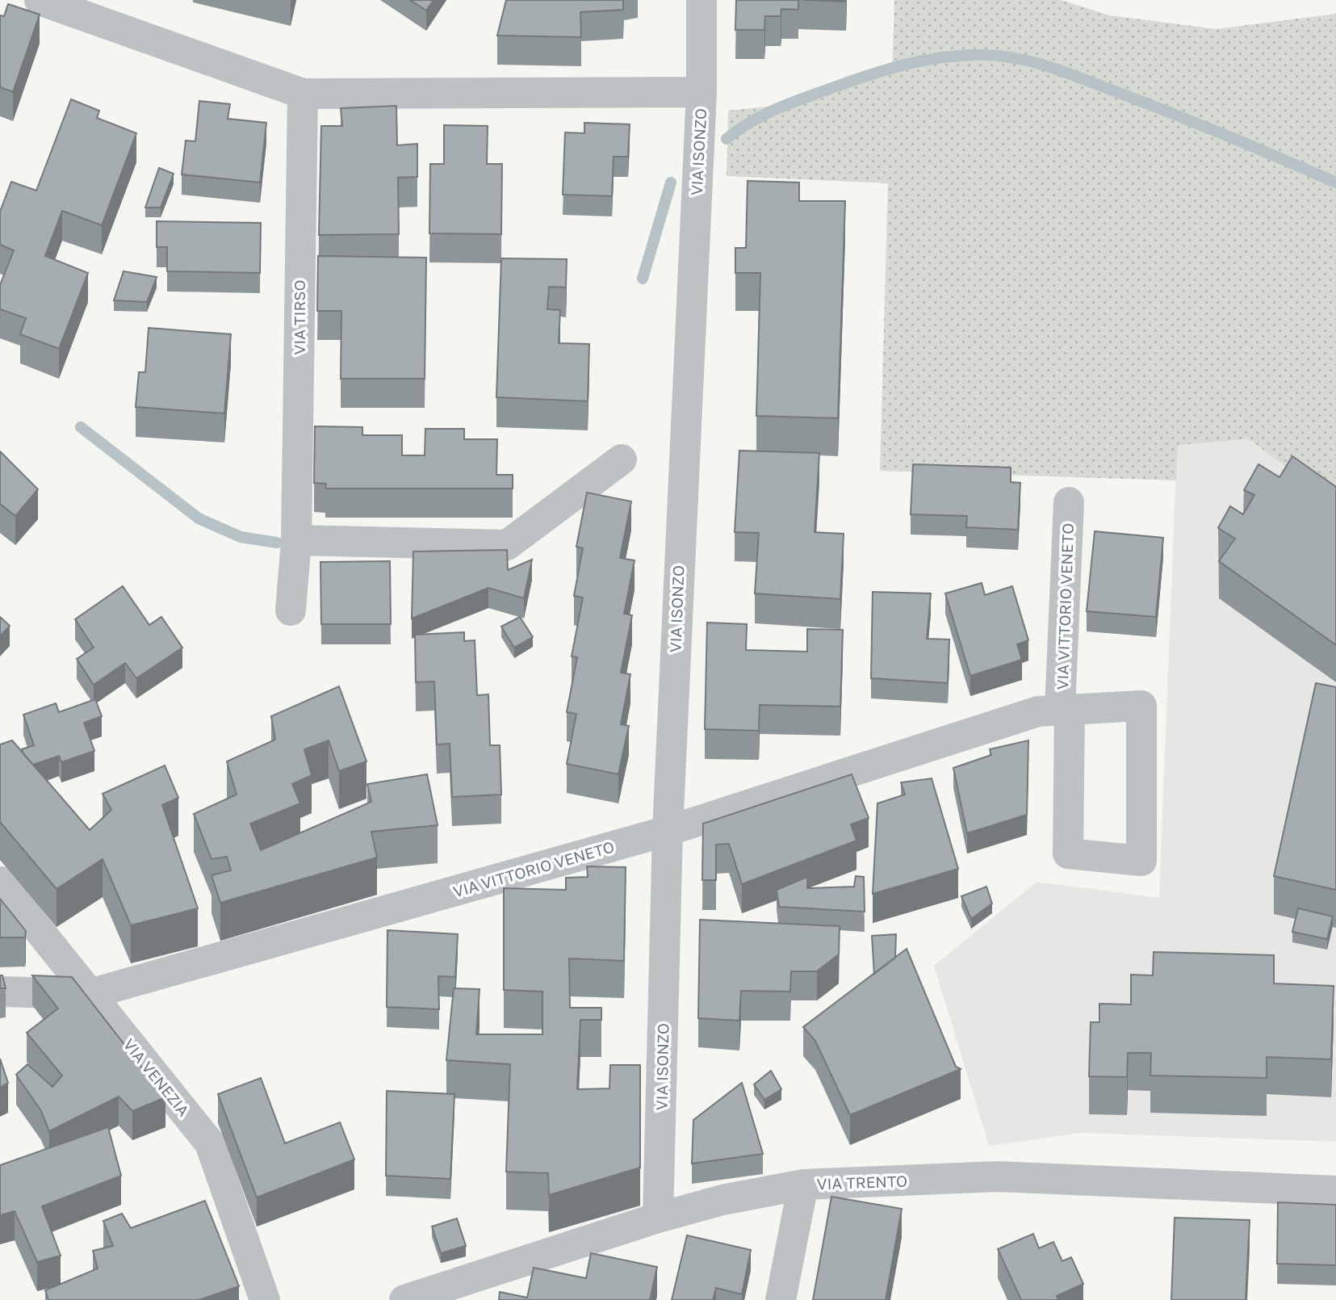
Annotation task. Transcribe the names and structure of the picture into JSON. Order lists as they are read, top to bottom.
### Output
{
  "streets": {
    "street": [
      "VIA ISONZO",
      "VIA TIRSO",
      "VIA VITTORIO VENETO",
      "VIA VENEZIA",
      "VIA TRENTO"
    ]
  },
  "crossings": [
    ["VIA ISONZO", "VIA VITTORIO VENETO"],
    ["VIA ISONZO", "VIA TRENTO"],
    ["VIA VITTORIO VENETO", "VIA VENEZIA"]
  ]
}
